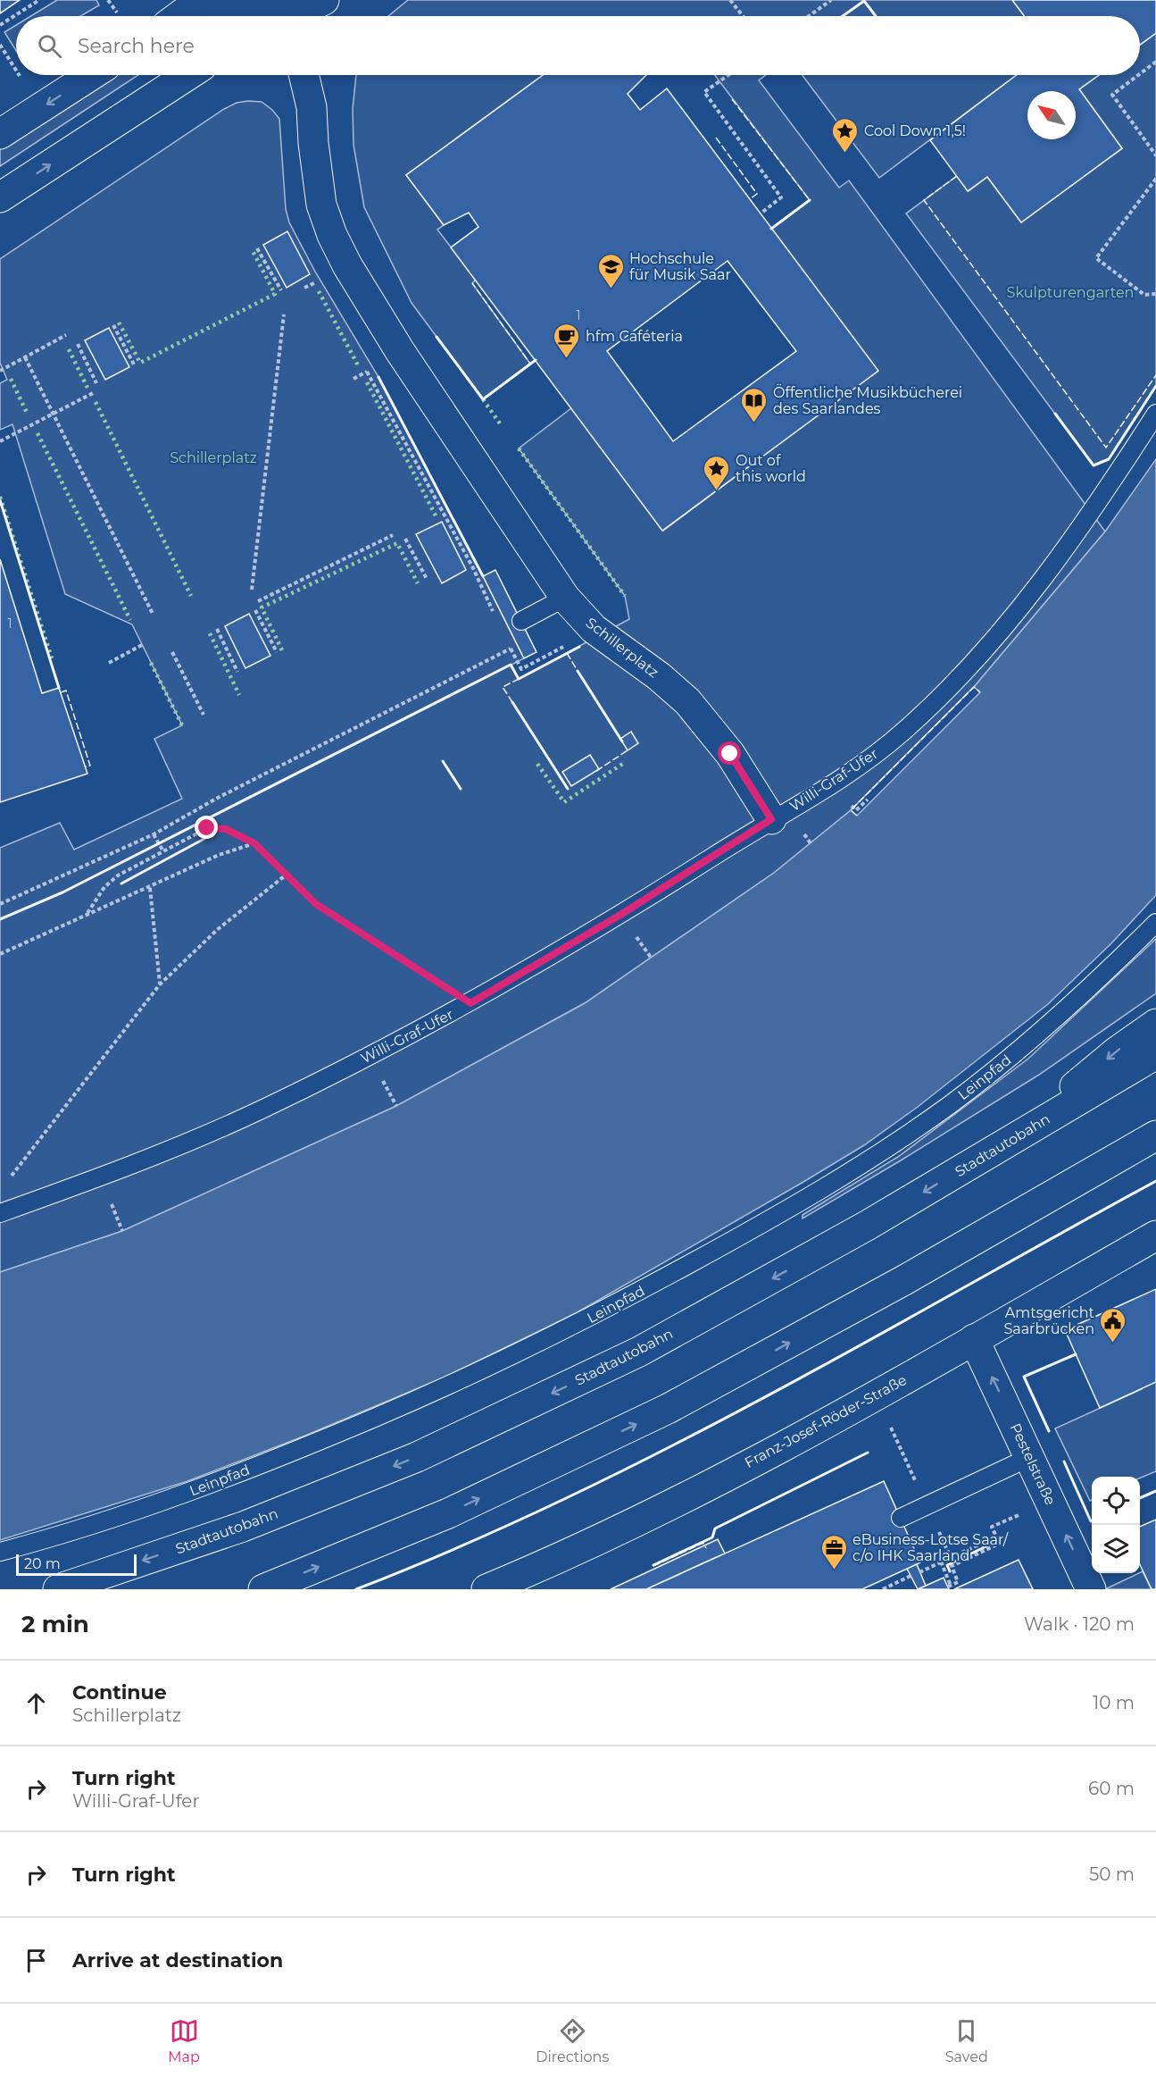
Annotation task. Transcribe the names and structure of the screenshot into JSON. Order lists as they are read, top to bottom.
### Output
{
  "streets": {
    "main road": [
      "Schillerplatz",
      "Stadtautobahn",
      "Franz-Josef-Röder-Straße",
      "Pestelstraße"
    ],
    "lane": ["Willi-Graf-Ufer", "Leinpfad"]
  },
  "crossings": [
    ["Schillerplatz", "Willi-Graf-Ufer"],
    ["Franz-Josef-Röder-Straße", "Pestelstraße"]
  ],
  "one_way": ["Pestelstraße"],
  "parks": ["Skulpturengarten", "Schillerplatz"],
  "places": {
    "place": ["Cool Down 1,5!", "Out of this world"],
    "school or university": ["Hochschule für Musik Saar"],
    "cafe": ["hfm Caféteria"],
    "library": ["Öffentliche Musikbücherei des Saarlandes"],
    "public building": ["Amtsgericht Saarbrücken"],
    "office": ["eBusiness-Lotse Saar/ c/o IHK Saarland"]
  },
  "house_numbers": ["1", "1"],
  "scale_bar": "20 m",
  "north": "top left",
  "page": {
    "search": "Search here",
    "scale": "20 m",
    "heading": ["2 min", "Walk · 120 m"],
    "list": [
      ["Continue", "Schillerplatz", "10 m"],
      ["Turn right", "Willi-Graf-Ufer", "60 m"],
      ["Turn right", "50 m"],
      "Arrive at destination"
    ],
    "nav": ["Map", "Directions", "Saved"]
  }
}
